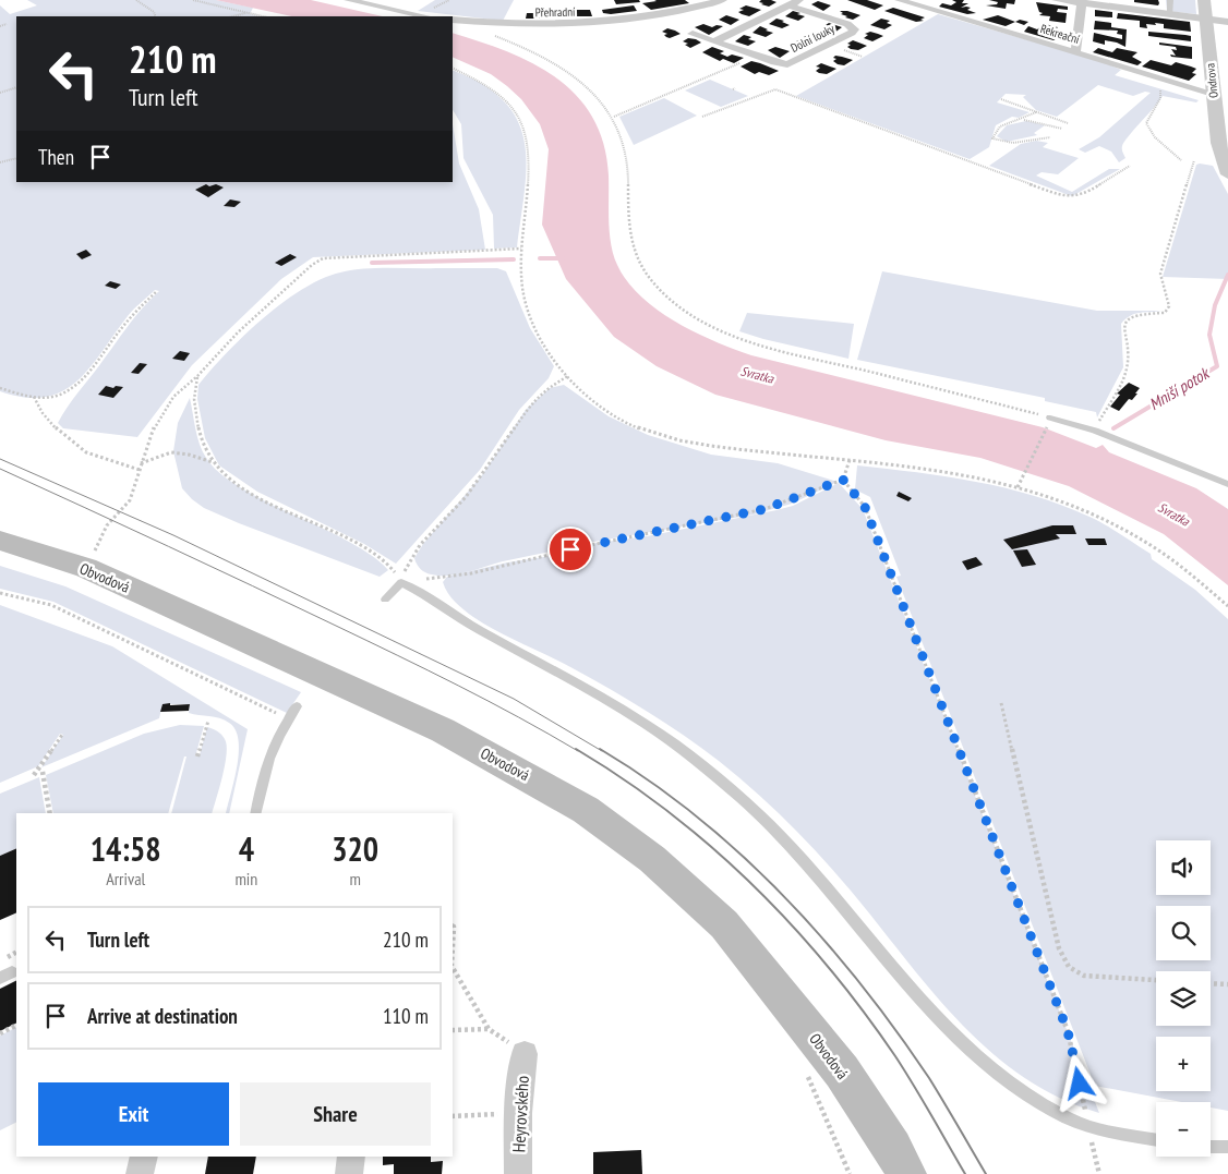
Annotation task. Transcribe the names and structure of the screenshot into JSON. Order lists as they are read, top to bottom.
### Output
{
  "streets": {
    "main road": ["Obvodová"],
    "street": [
      "Přehradní",
      "Rekreační",
      "Dolní louky",
      "Ondrova",
      "Heyrovského"
    ]
  },
  "crossings": [
    ["Rekreační", "Ondrova"]
  ],
  "water": ["Svratka", "Mniší potok"],
  "page": {
    "turn": ["210 m", "Turn left"],
    "then": "Then",
    "eta": [
      "14:58",
      "Arrival",
      "4",
      "min",
      "320",
      "m"
    ],
    "map_buttons": ["+", "−"],
    "list": [
      {
        "name": "Turn left",
        "value": "210 m"
      },
      {
        "name": "Arrive at destination",
        "value": "110 m"
      }
    ],
    "buttons": ["Exit", "Share"]
  }
}
